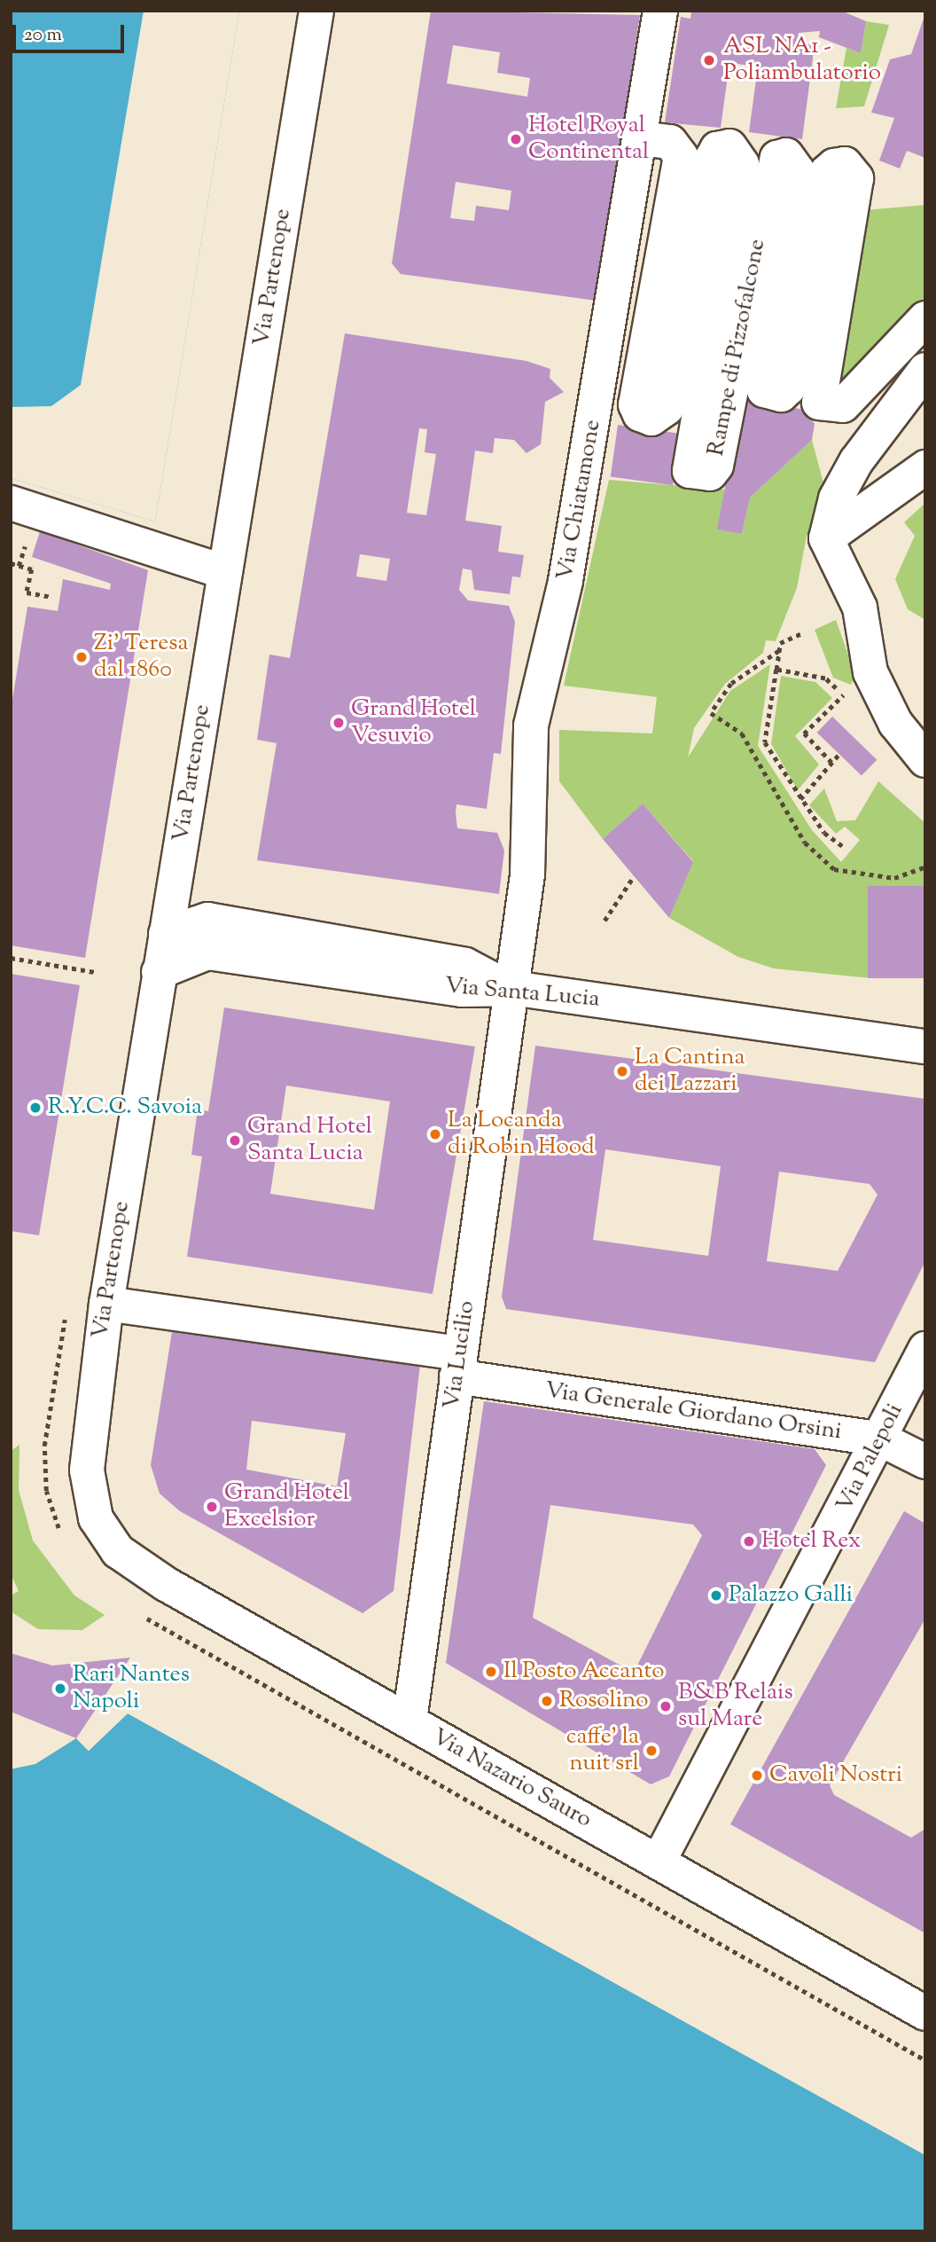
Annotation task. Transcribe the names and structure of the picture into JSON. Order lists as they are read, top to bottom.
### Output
{
  "streets": {
    "street": [
      "Via Partenope",
      "Rampe di Pizzofalcone",
      "Via Chiatamone",
      "Via Santa Lucia",
      "Via Lucilio",
      "Via Generale Giordano Orsini",
      "Via Palepoli",
      "Via Nazario Sauro"
    ]
  },
  "crossings": [
    ["Via Partenope", "Via Santa Lucia"],
    ["Via Partenope", "Via Generale Giordano Orsini"],
    ["Via Partenope", "Via Nazario Sauro"],
    ["Rampe di Pizzofalcone", "Via Chiatamone"],
    ["Via Chiatamone", "Via Santa Lucia"],
    ["Via Chiatamone", "Via Lucilio"],
    ["Via Santa Lucia", "Via Lucilio"],
    ["Via Lucilio", "Via Generale Giordano Orsini"],
    ["Via Lucilio", "Via Nazario Sauro"],
    ["Via Generale Giordano Orsini", "Via Palepoli"],
    ["Via Palepoli", "Via Nazario Sauro"]
  ],
  "places": [
    "ASL NA1 - Poliambulatorio",
    "Hotel Royal Continental",
    "Zi' Teresa dal 1860",
    "Grand Hotel Vesuvio",
    "La Cantina dei Lazzari",
    "R.Y.C.C. Savoia",
    "La Locanda di Robin Hood",
    "Grand Hotel Santa Lucia",
    "Grand Hotel Excelsior",
    "Hotel Rex",
    "Palazzo Galli",
    "Il Posto Accanto",
    "Rari Nantes Napoli",
    "Rosolino",
    "B&B Relais sul Mare",
    "caffe' la nuit srl",
    "Cavoli Nostri"
  ],
  "scale_bar": "20 m"
}
